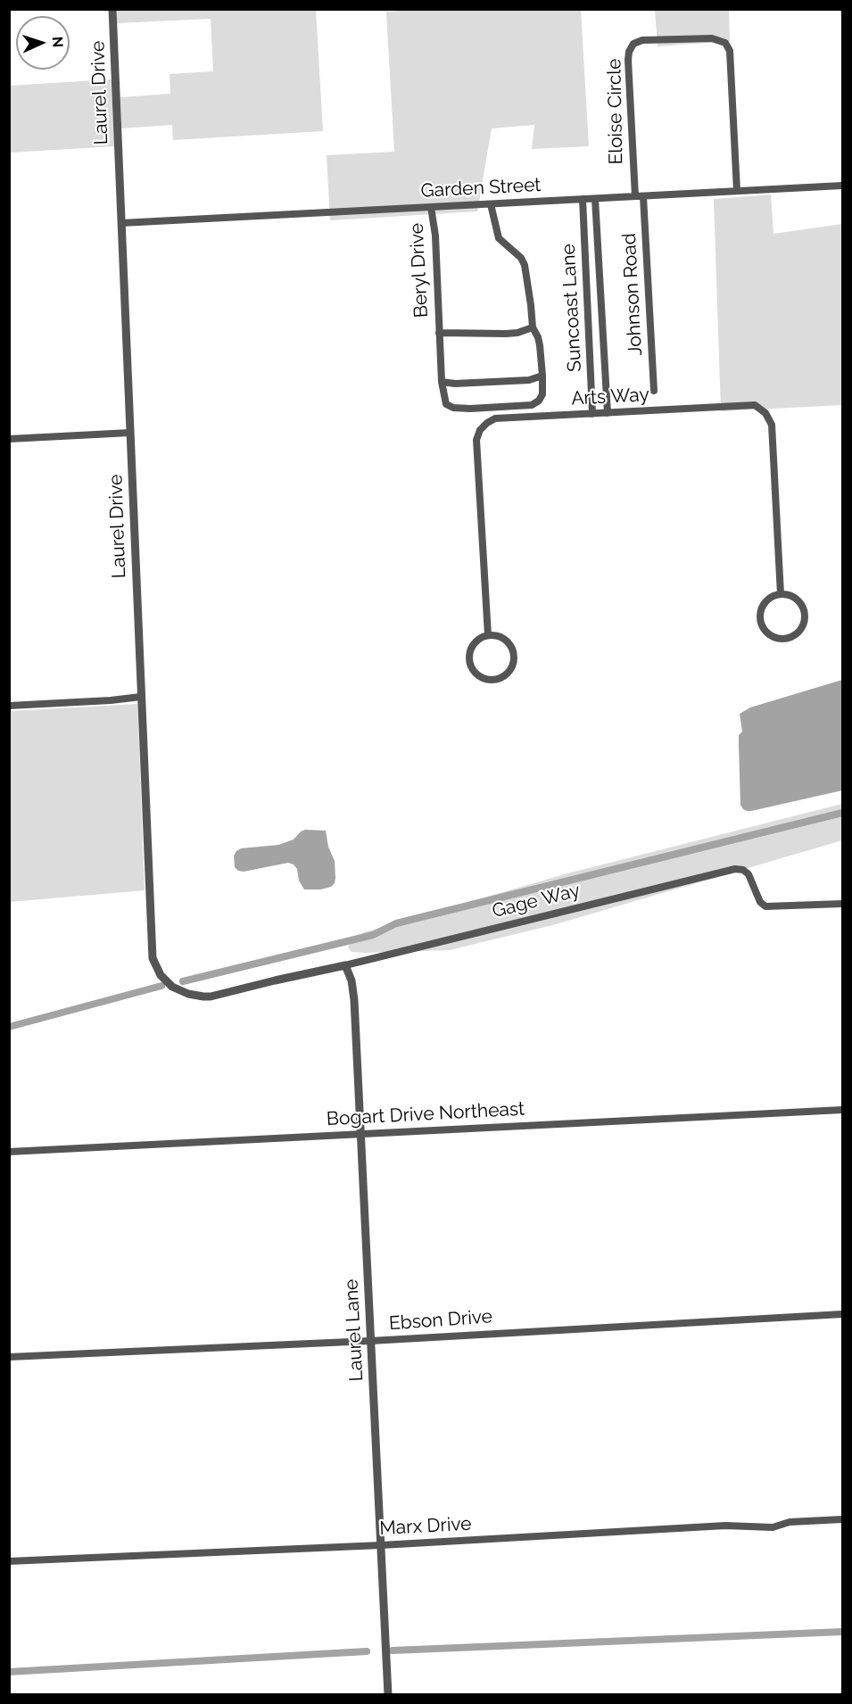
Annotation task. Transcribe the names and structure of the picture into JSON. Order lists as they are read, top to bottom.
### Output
{
  "streets": {
    "street": [
      "Laurel Drive",
      "Eloise Circle",
      "Garden Street",
      "Beryl Drive",
      "Johnson Road",
      "Suncoast Lane",
      "Arts Way",
      "Gage Way",
      "Bogart Drive Northeast",
      "Ebson Drive",
      "Laurel Lane",
      "Marx Drive"
    ]
  },
  "crossings": [
    ["Laurel Drive", "Garden Street"],
    ["Laurel Drive", "Gage Way"],
    ["Eloise Circle", "Garden Street"],
    ["Garden Street", "Beryl Drive"],
    ["Garden Street", "Johnson Road"],
    ["Garden Street", "Suncoast Lane"],
    ["Suncoast Lane", "Arts Way"],
    ["Gage Way", "Laurel Lane"],
    ["Bogart Drive Northeast", "Laurel Lane"],
    ["Ebson Drive", "Laurel Lane"],
    ["Laurel Lane", "Marx Drive"]
  ],
  "north": "right"
}
